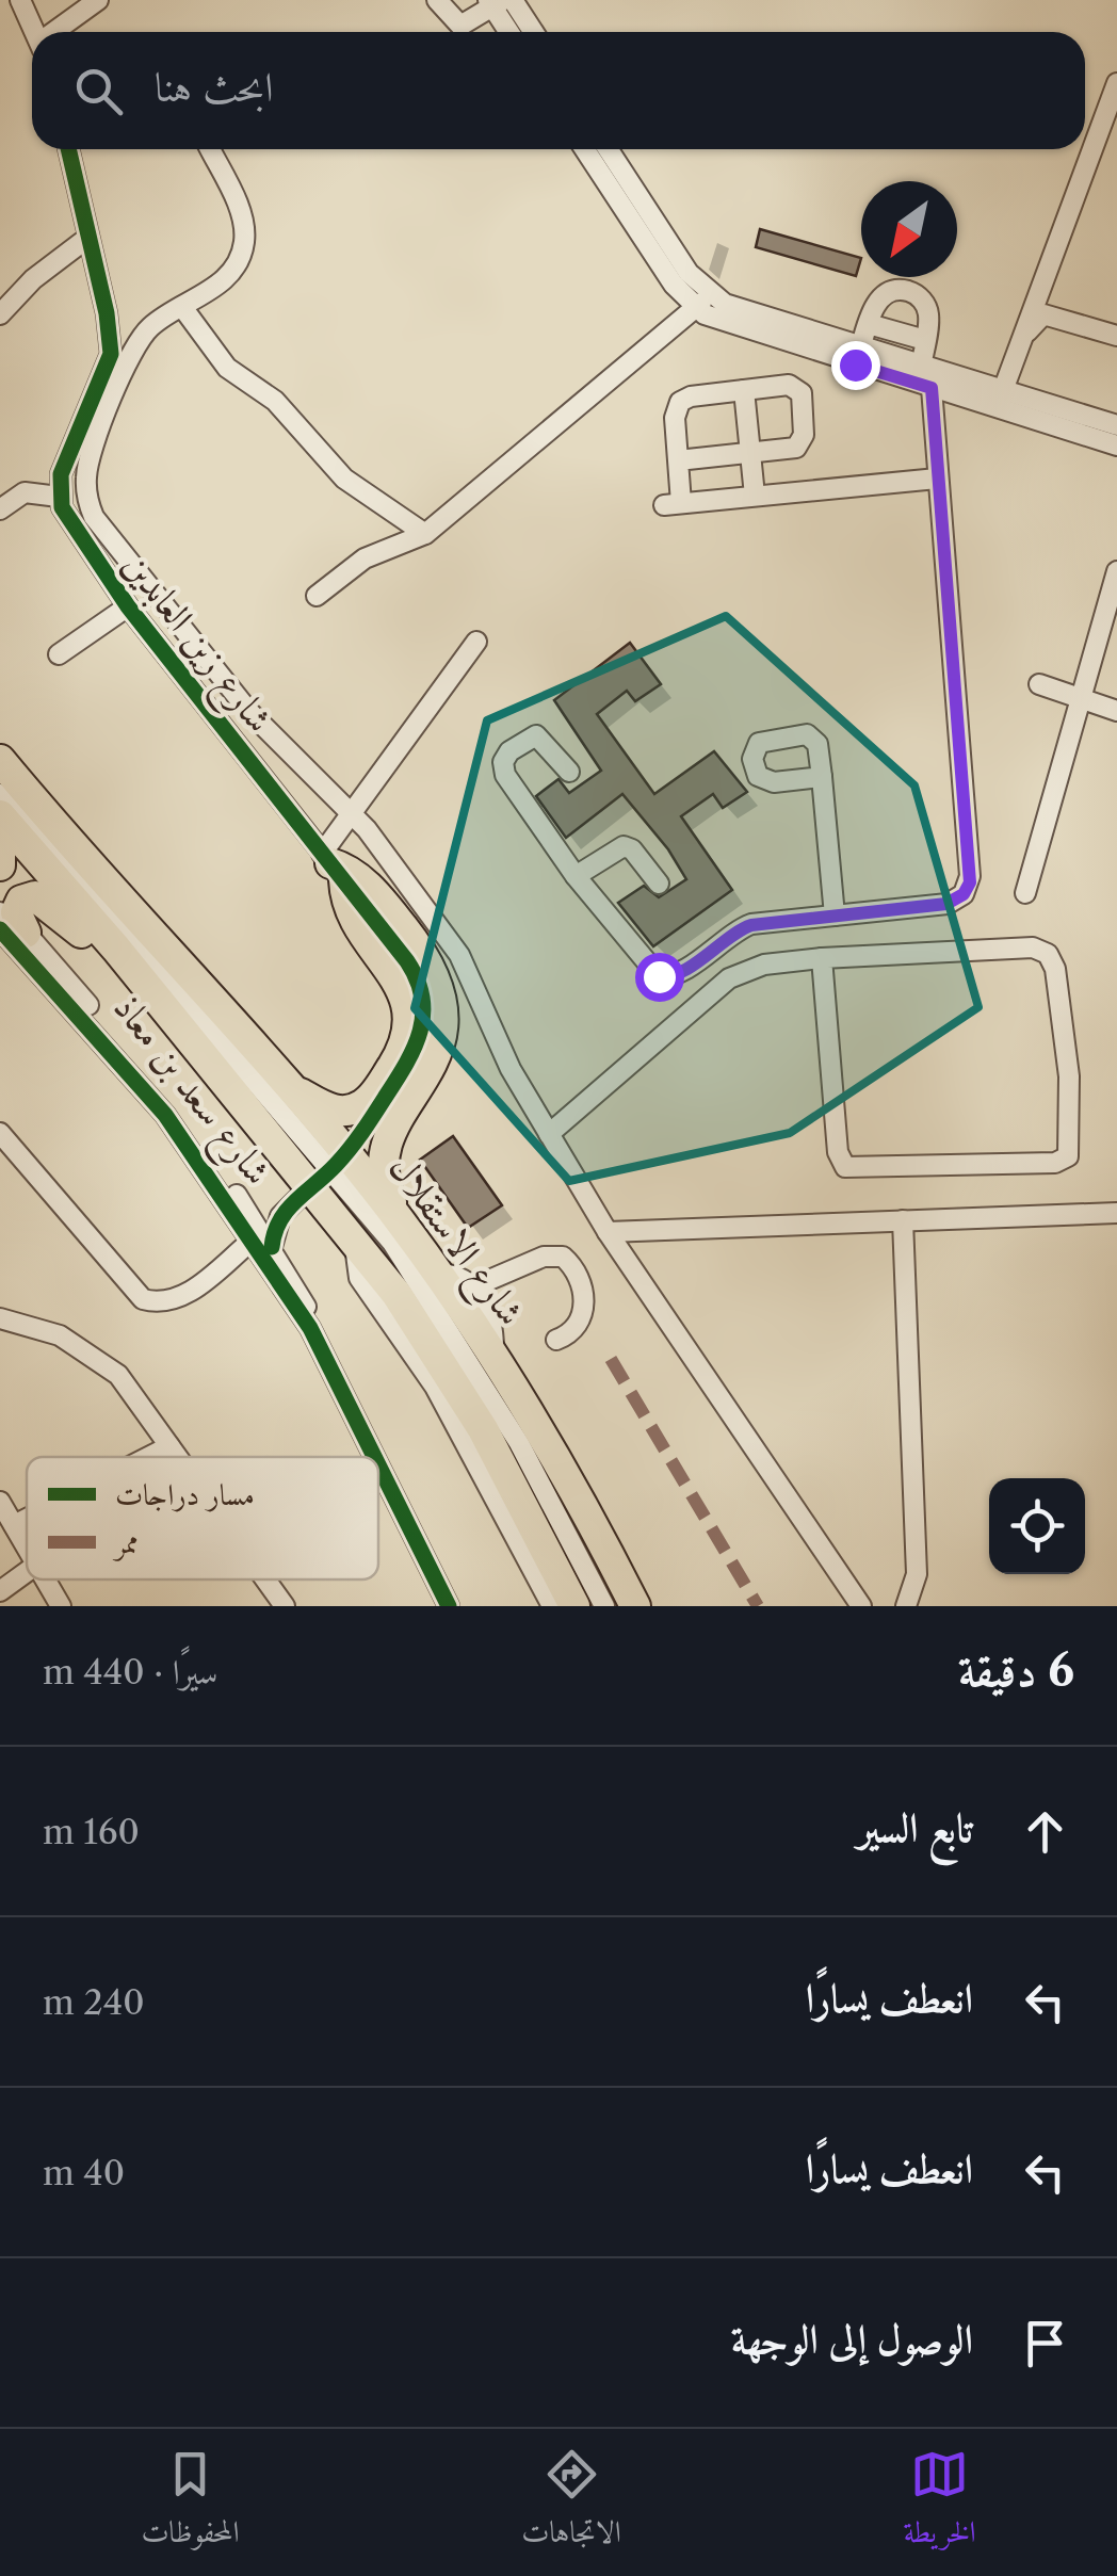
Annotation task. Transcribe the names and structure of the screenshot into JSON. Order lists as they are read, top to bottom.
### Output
{
  "streets": {
    "highway": ["شارع الاستقلال"],
    "street": ["شارع زين العابدين", "شارع سعد بن معاذ"]
  },
  "legend": ["مسار دراجات", "ممر"],
  "north": "bottom left",
  "page": {
    "search": "ابحث هنا",
    "heading": ["6 دقيقة", "سيرًا · 440 m"],
    "list": [
      ["تابع السير", "160 m"],
      ["انعطف يسارًا", "240 m"],
      ["انعطف يسارًا", "40 m"],
      "الوصول إلى الوجهة"
    ],
    "nav": ["الخريطة", "الاتجاهات", "المحفوظات"]
  }
}
